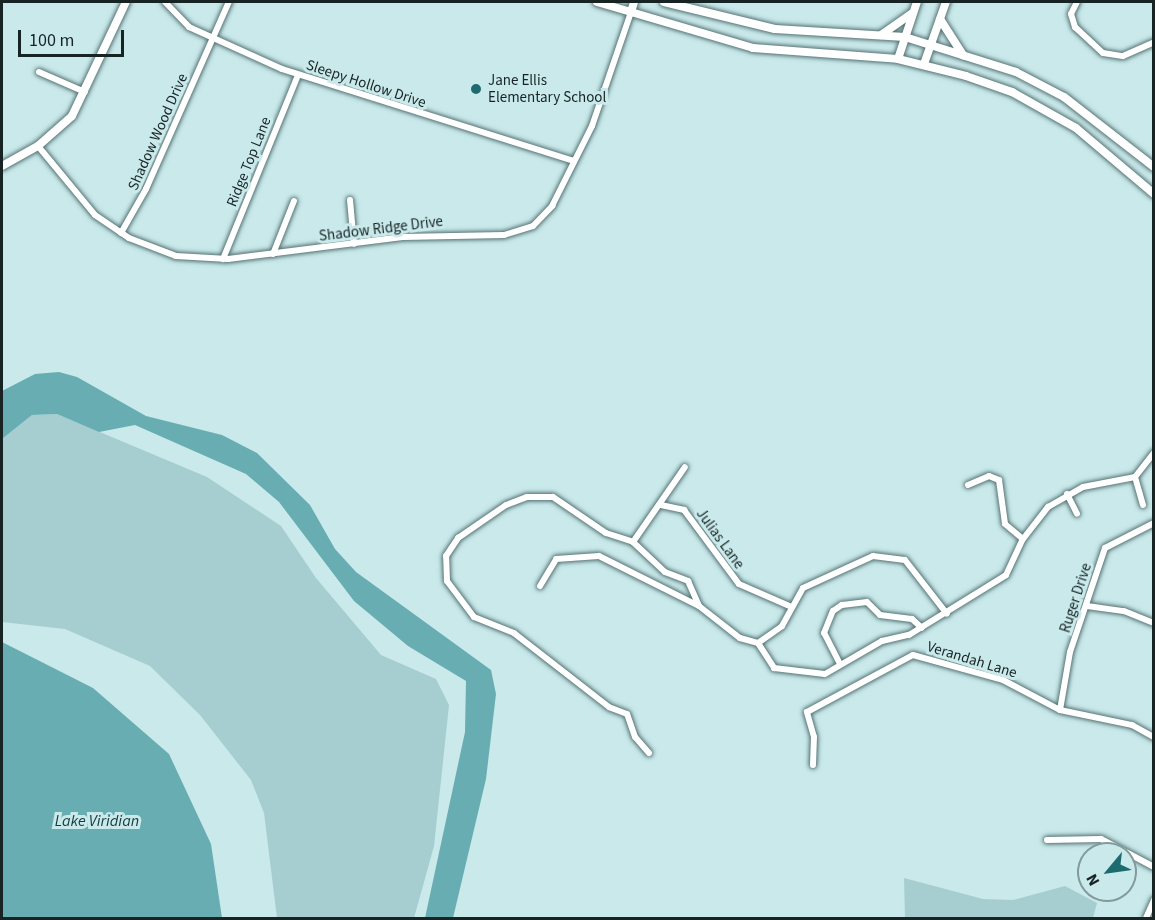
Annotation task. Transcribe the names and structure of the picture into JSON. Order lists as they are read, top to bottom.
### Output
{
  "streets": {
    "street": [
      "Sleepy Hollow Drive",
      "Shadow Wood Drive",
      "Ridge Top Lane",
      "Shadow Ridge Drive",
      "Julias Lane",
      "Ruger Drive",
      "Verandah Lane"
    ]
  },
  "crossings": [
    ["Sleepy Hollow Drive", "Shadow Wood Drive"],
    ["Sleepy Hollow Drive", "Ridge Top Lane"],
    ["Sleepy Hollow Drive", "Shadow Ridge Drive"],
    ["Shadow Wood Drive", "Shadow Ridge Drive"],
    ["Ridge Top Lane", "Shadow Ridge Drive"],
    ["Ruger Drive", "Verandah Lane"]
  ],
  "water": ["Lake Viridian"],
  "places": ["Jane Ellis Elementary School"],
  "scale_bar": "100 m",
  "north": "bottom left"
}
